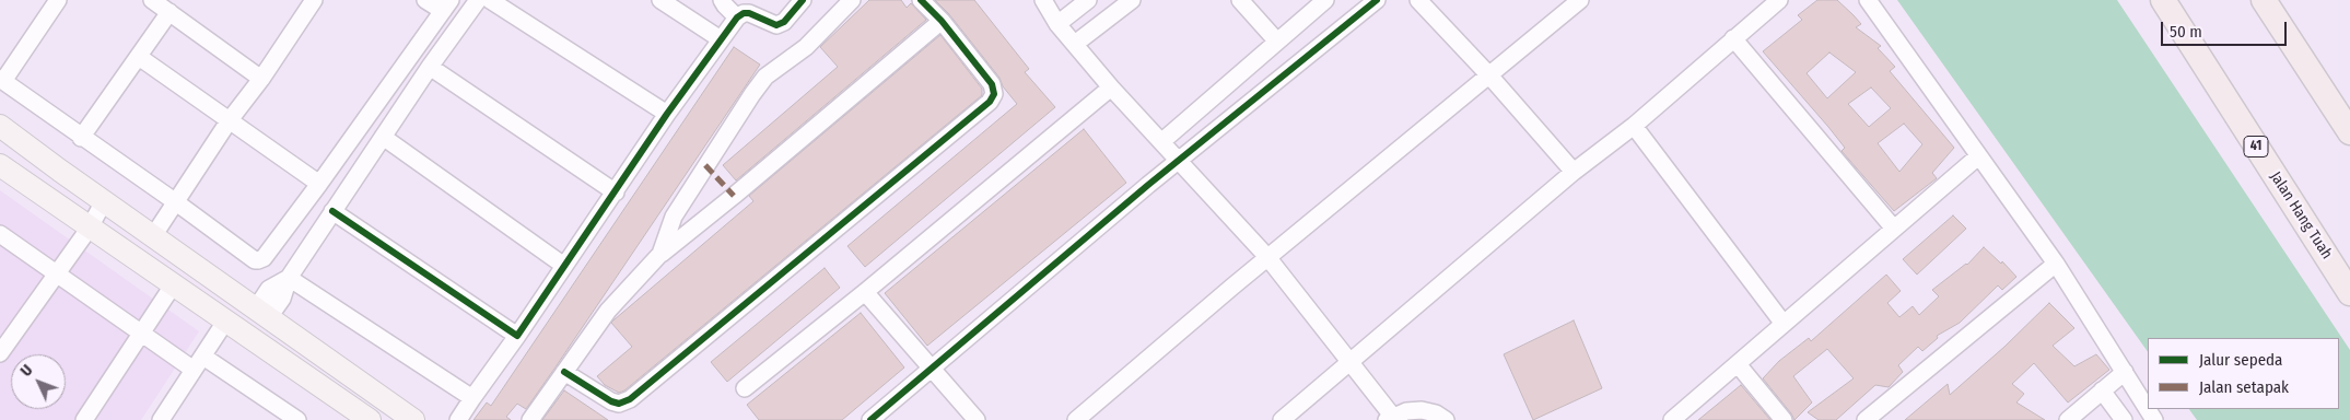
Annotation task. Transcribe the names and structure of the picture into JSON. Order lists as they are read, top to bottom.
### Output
{
  "streets": {
    "highway": ["41", "Jalan Hang Tuah"]
  },
  "legend": ["Jalur sepeda", "Jalan setapak"],
  "scale_bar": "50 m",
  "north": "top left"
}
